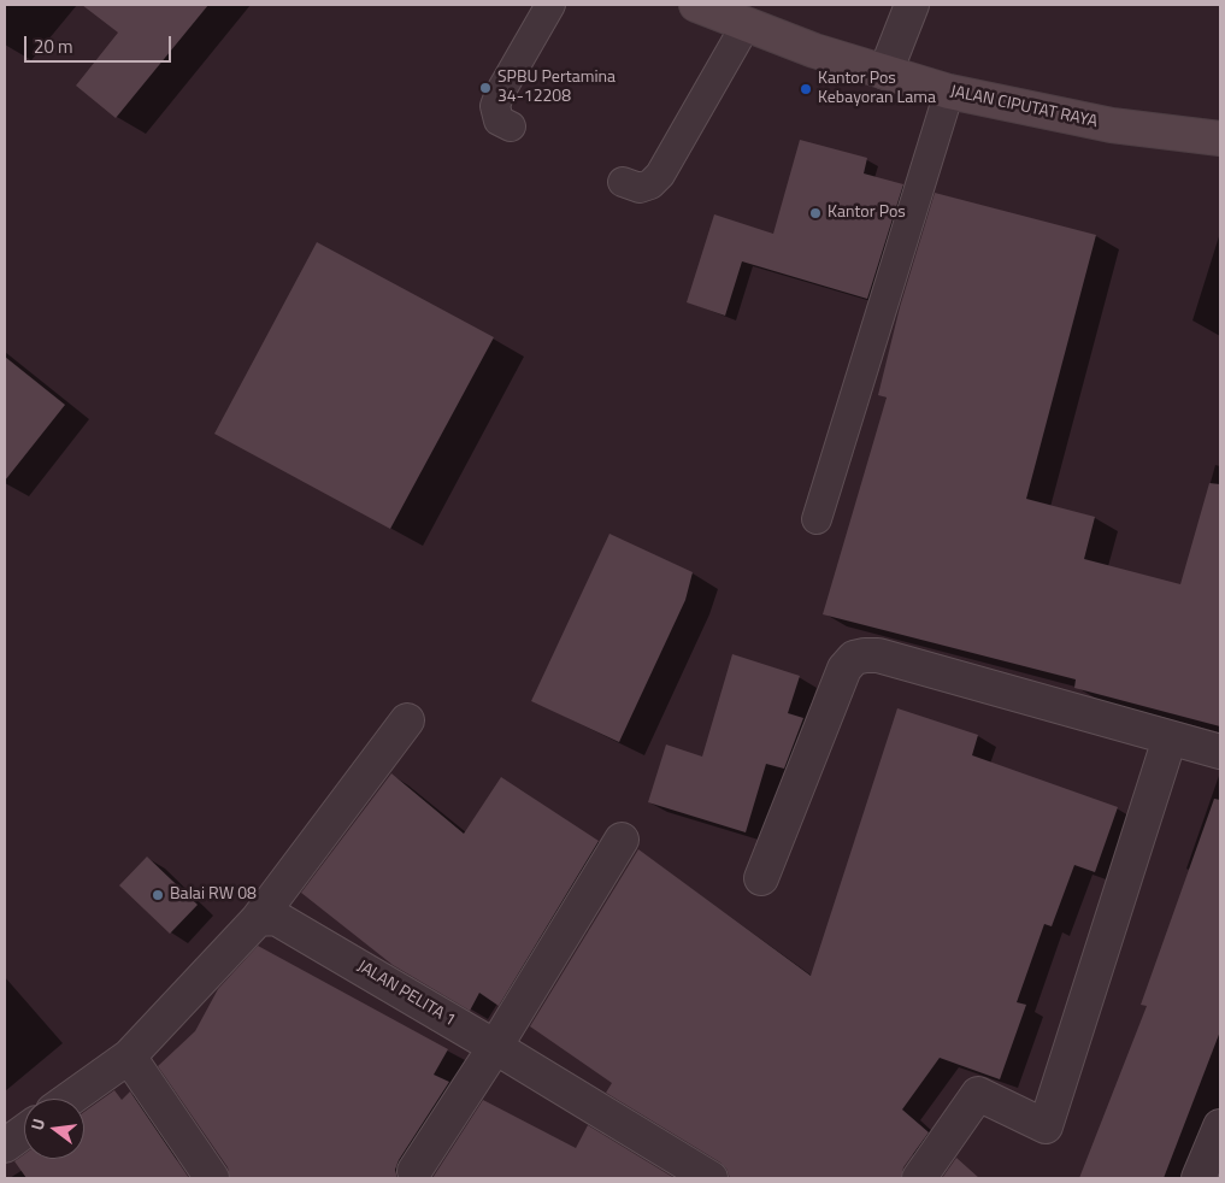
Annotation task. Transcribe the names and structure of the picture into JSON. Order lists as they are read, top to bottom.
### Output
{
  "streets": {
    "main road": ["JALAN CIPUTAT RAYA"],
    "street": ["JALAN PELITA 1"]
  },
  "places": [
    "SPBU Pertamina 34-12208",
    "Kantor Pos Kebayoran Lama",
    "Kantor Pos",
    "Balai RW 08"
  ],
  "scale_bar": "20 m",
  "north": "left"
}
